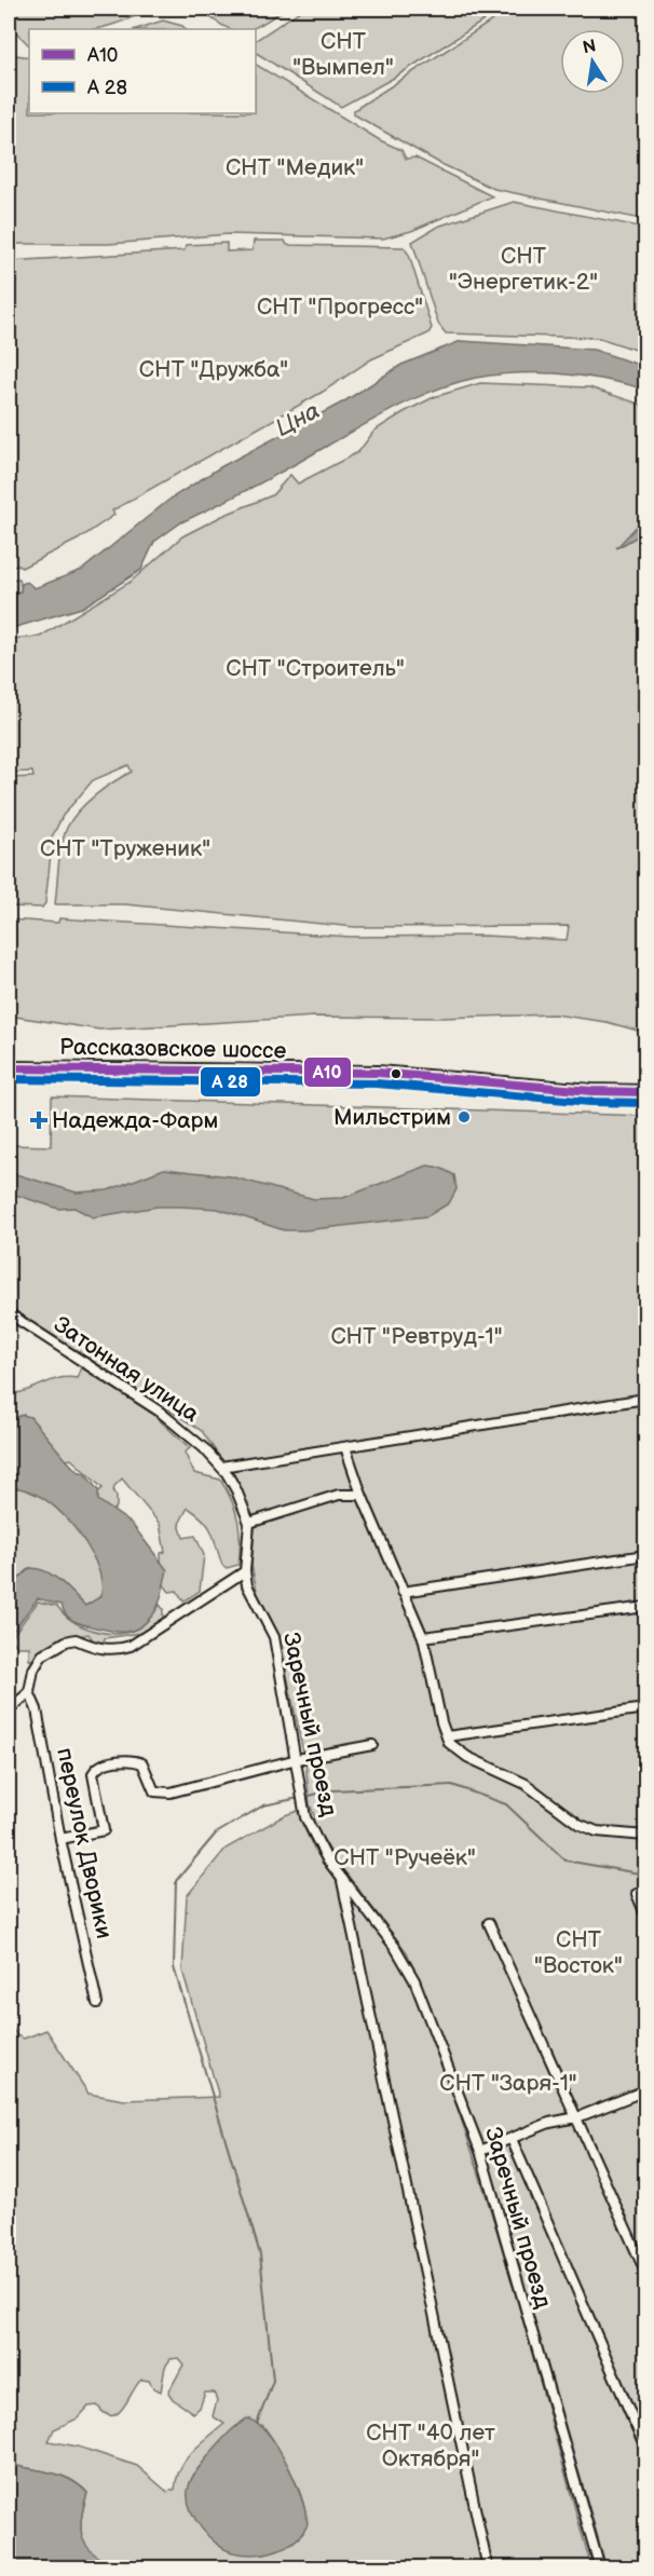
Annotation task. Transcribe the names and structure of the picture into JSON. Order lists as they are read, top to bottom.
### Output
{
  "streets": {
    "main road": ["Рассказовское шоссе"],
    "street": ["Затонная улица", "Заречный проезд", "переулок Дворики"]
  },
  "crossings": [
    ["Затонная улица", "Заречный проезд"]
  ],
  "water": ["Цна"],
  "parks": [
    "СНТ \"Вымпел\"",
    "СНТ \"Медик\"",
    "СНТ \"Энергетик-2\"",
    "СНТ \"Прогресс\"",
    "СНТ \"Дружба\"",
    "СНТ \"Строитель\"",
    "СНТ \"Труженик\"",
    "СНТ \"Ревтруд-1\"",
    "СНТ \"Ручеёк\"",
    "СНТ \"Восток\"",
    "СНТ \"Заря-1\"",
    "СНТ \"40 лет Октября\""
  ],
  "places": {
    "other": ["Мильстрим"],
    "health": ["Надежда-Фарм"]
  },
  "lines": ["transit line А10"],
  "legend": ["А10", "А 28"],
  "north": "top"
}
